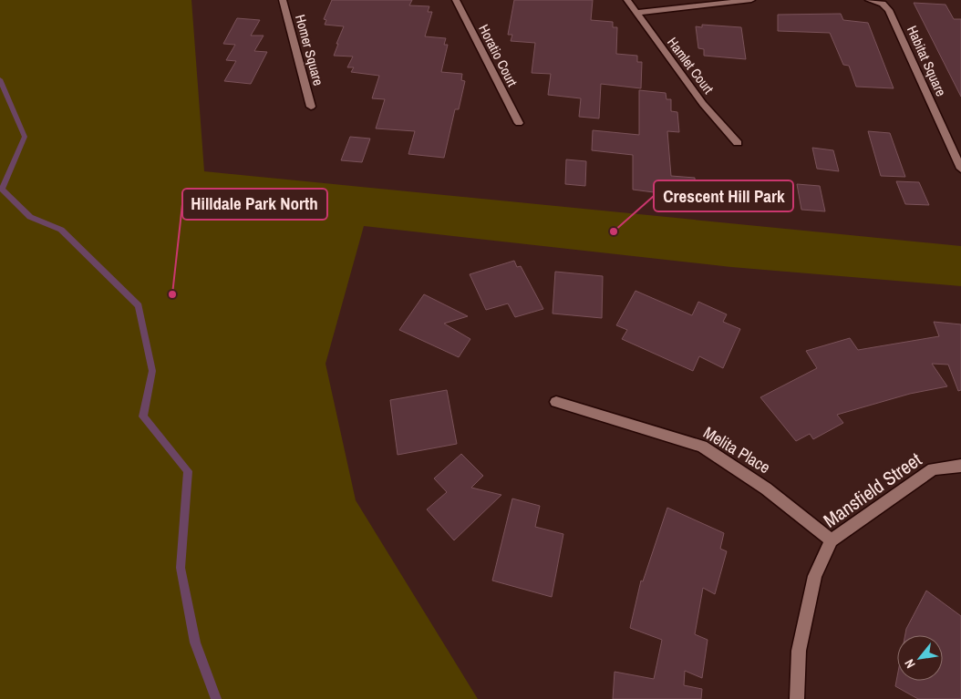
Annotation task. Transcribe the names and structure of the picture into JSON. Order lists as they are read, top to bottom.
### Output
{
  "streets": {
    "street": [
      "Homer Square",
      "Horatio Court",
      "Habitat Square",
      "Hamlet Court",
      "Melita Place",
      "Mansfield Street"
    ]
  },
  "crossings": [
    ["Melita Place", "Mansfield Street"]
  ],
  "places": ["Crescent Hill Park", "Hilldale Park North"],
  "north": "bottom left"
}
